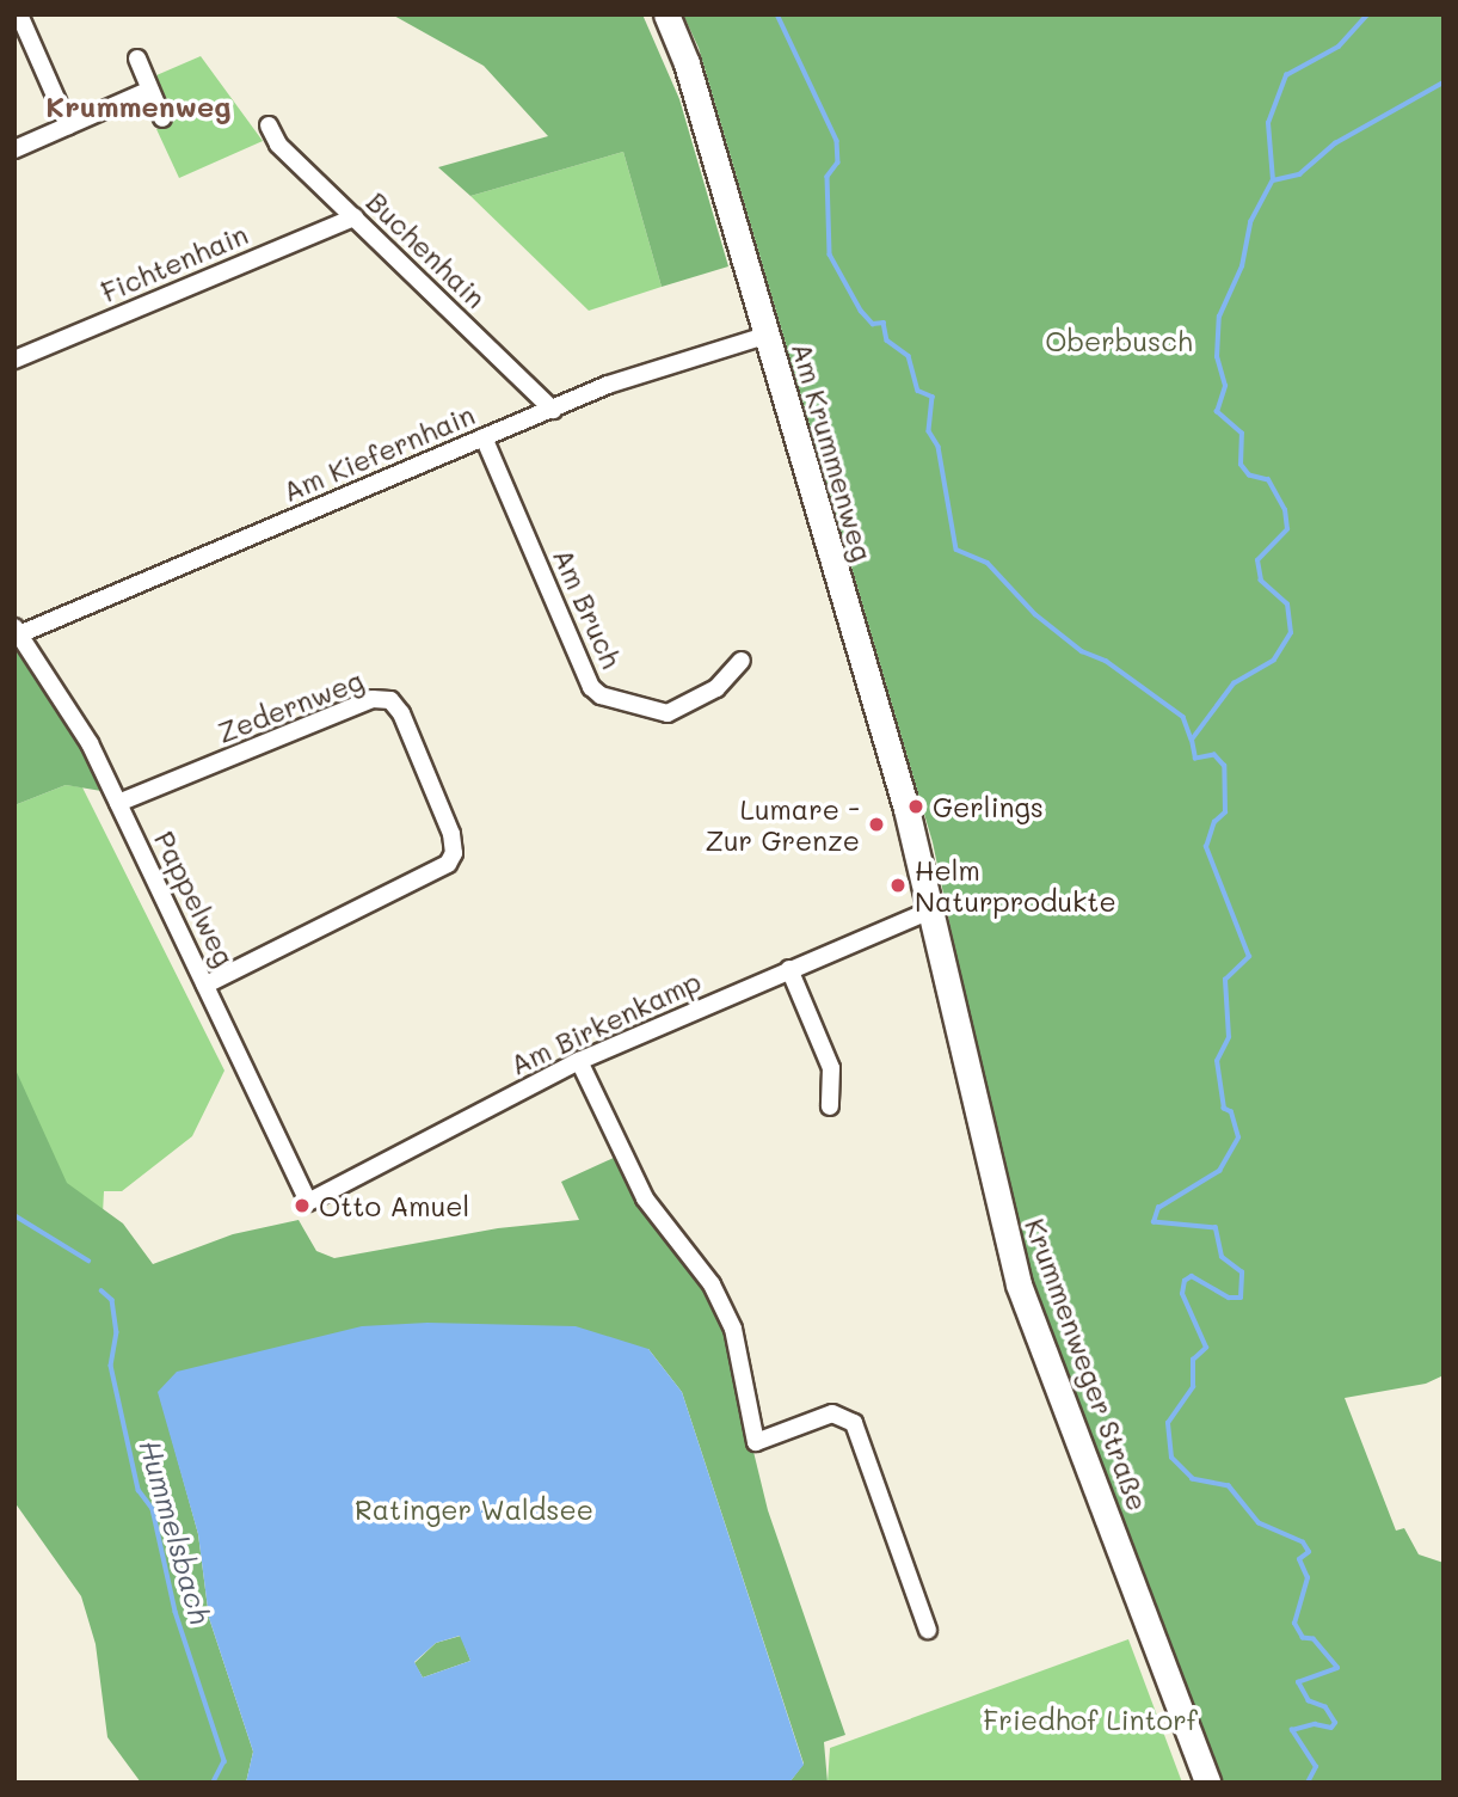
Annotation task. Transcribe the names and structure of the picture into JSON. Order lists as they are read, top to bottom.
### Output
{
  "streets": {
    "main road": ["Am Krummenweg", "Krummenweger Straße"],
    "street": [
      "Buchenhain",
      "Fichtenhain",
      "Am Kiefernhain",
      "Am Bruch",
      "Zedernweg",
      "Pappelweg",
      "Am Birkenkamp"
    ]
  },
  "crossings": [
    ["Buchenhain", "Fichtenhain"],
    ["Buchenhain", "Am Kiefernhain"],
    ["Am Krummenweg", "Am Kiefernhain"],
    ["Am Krummenweg", "Am Birkenkamp"],
    ["Am Krummenweg", "Krummenweger Straße"],
    ["Am Kiefernhain", "Am Bruch"],
    ["Am Kiefernhain", "Pappelweg"],
    ["Zedernweg", "Pappelweg"],
    ["Pappelweg", "Am Birkenkamp"],
    ["Am Birkenkamp", "Krummenweger Straße"]
  ],
  "districts": ["Krummenweg"],
  "water": ["Hummelsbach"],
  "parks": ["Oberbusch", "Ratinger Waldsee", "Friedhof Lintorf"],
  "places": [
    "Gerlings",
    "Lumare - Zur Grenze",
    "Helm Naturprodukte",
    "Otto Amuel"
  ]
}
